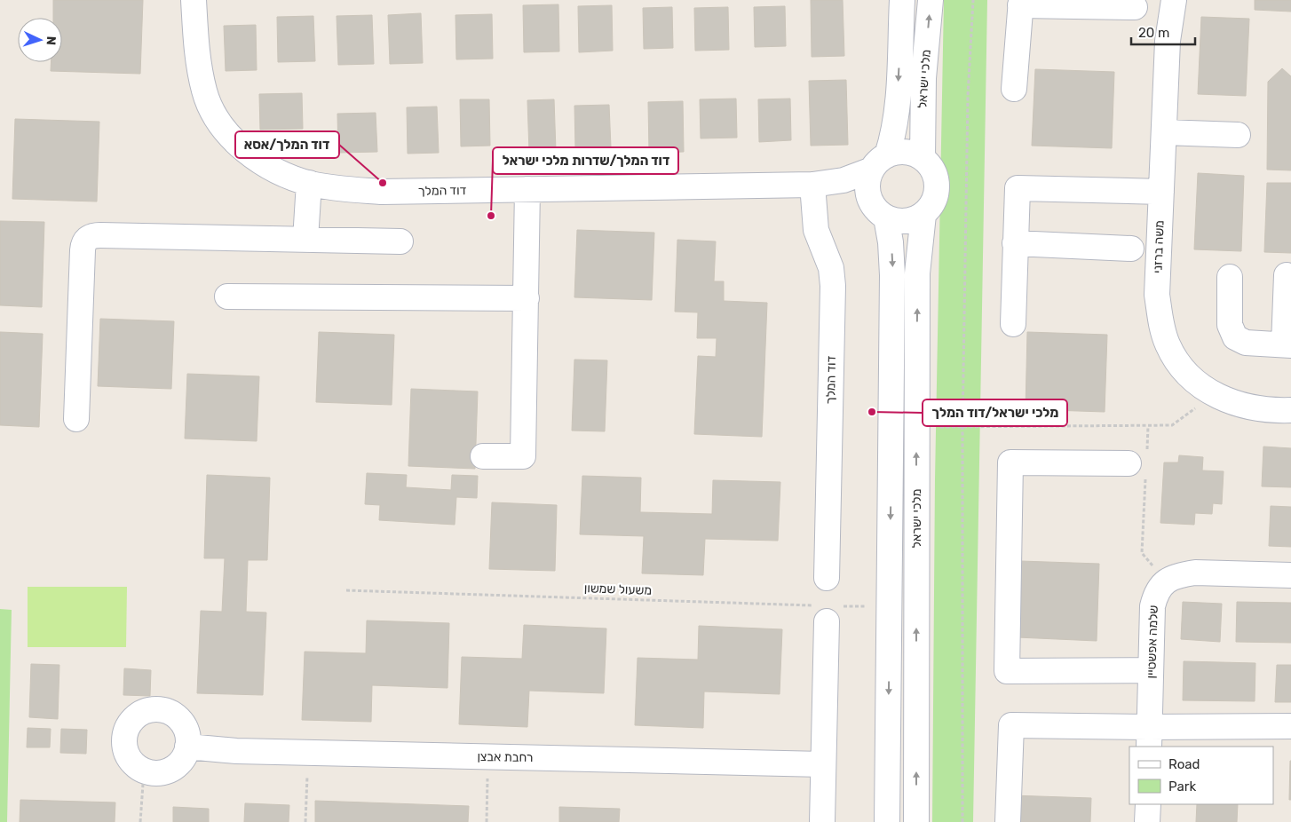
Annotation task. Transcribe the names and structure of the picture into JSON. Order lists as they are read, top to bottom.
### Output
{
  "streets": {
    "street": [
      "מלכי ישראל",
      "דוד המלך",
      "משה ברזני",
      "שלמה אפשטיין",
      "רחבת אבצן"
    ],
    "path": ["משעול שמשון"]
  },
  "crossings": [
    ["מלכי ישראל", "דוד המלך"]
  ],
  "places": ["דוד המלך/אסא", "דוד המלך/שדרות מלכי ישראל", "מלכי ישראל/דוד המלך"],
  "legend": ["Road", "Park"],
  "scale_bar": "20 m",
  "north": "right"
}
